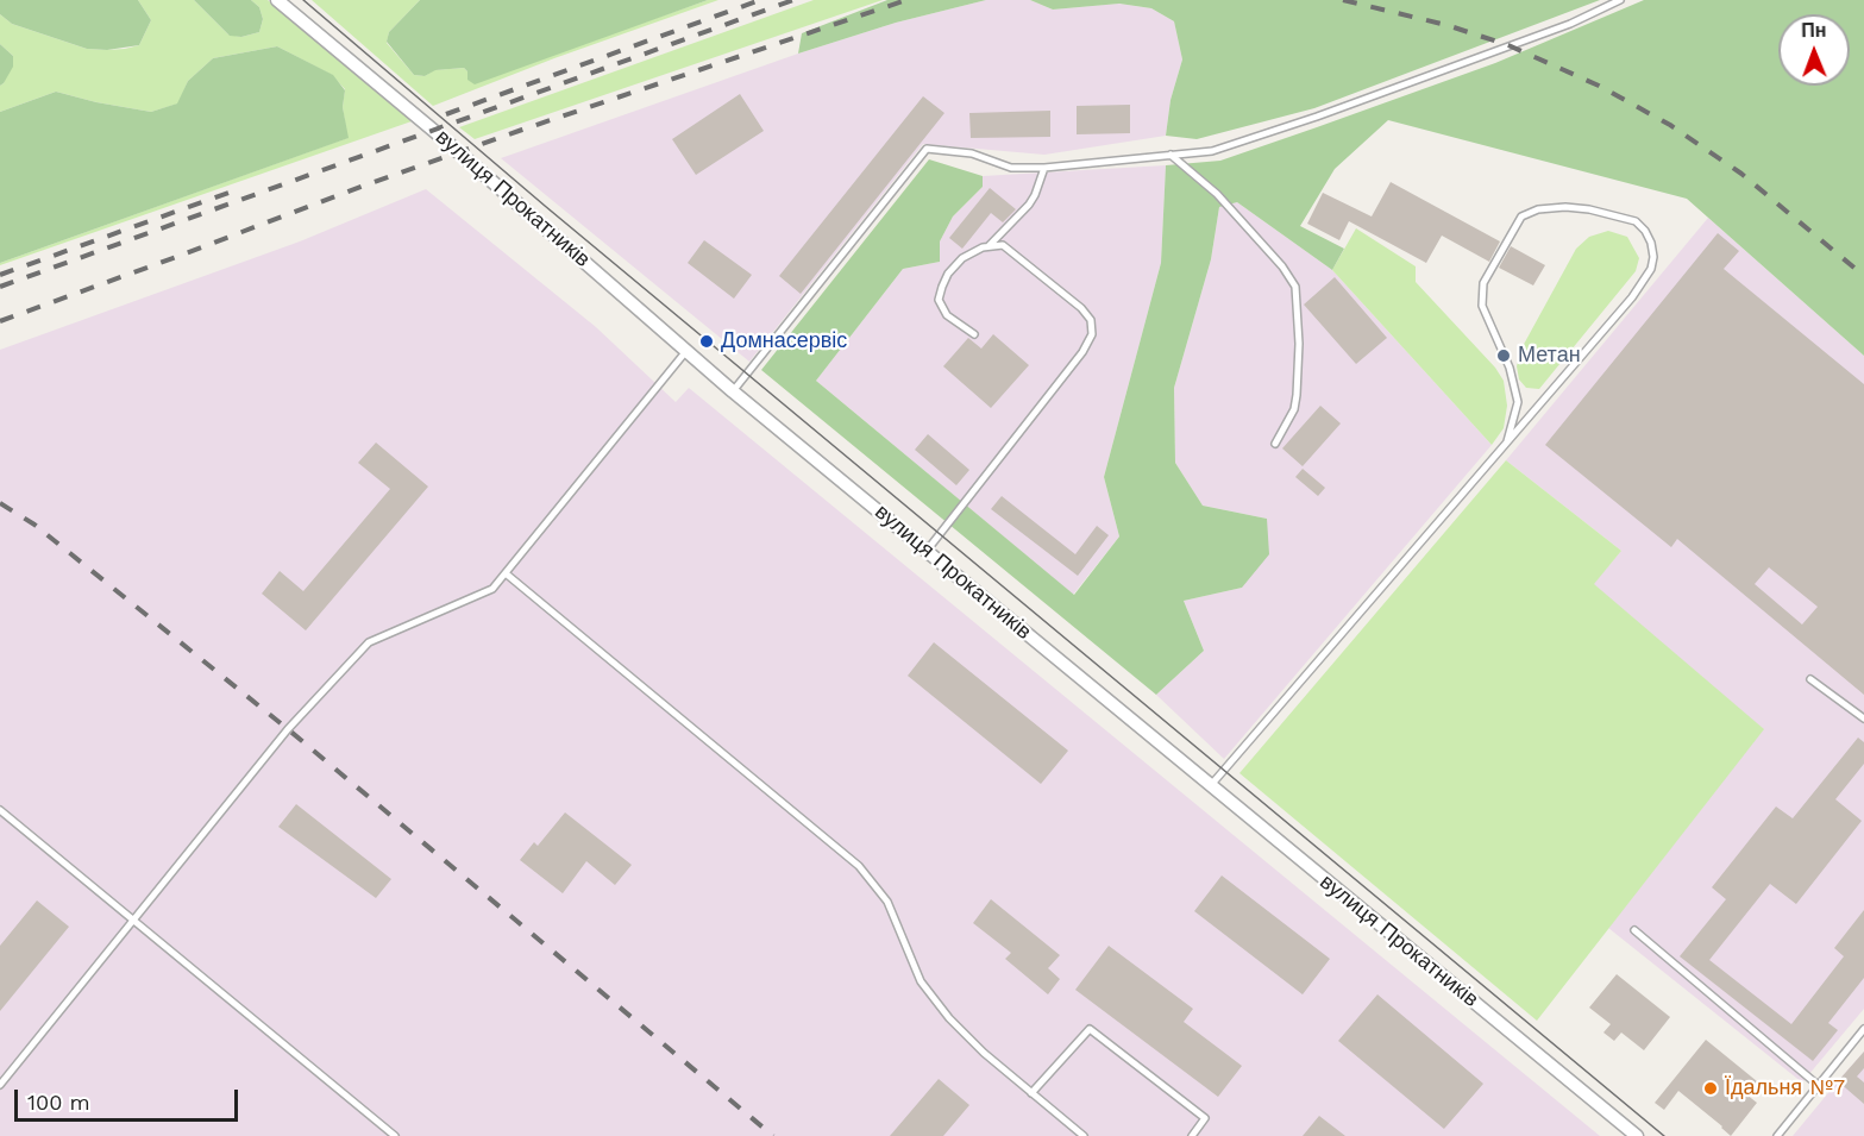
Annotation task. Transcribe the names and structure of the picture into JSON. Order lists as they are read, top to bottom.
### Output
{
  "streets": {
    "street": ["вулиця Прокатників"]
  },
  "places": ["Домнасервіс", "Метан", "Їдальня №7"],
  "scale_bar": "100 m",
  "north": "top"
}
